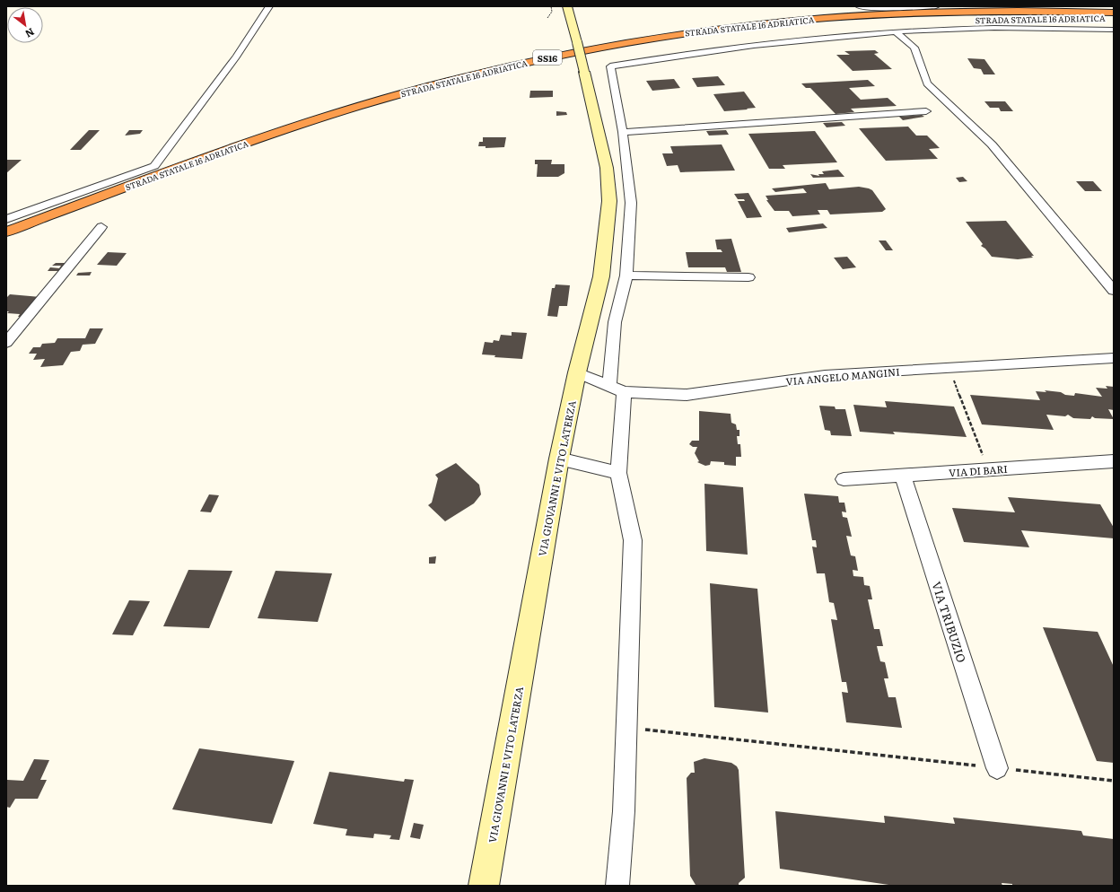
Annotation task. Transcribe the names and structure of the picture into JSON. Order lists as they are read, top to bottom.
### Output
{
  "streets": {
    "highway": ["STRADA STATALE 16 ADRIATICA", "SS16"],
    "street": [
      "VIA ANGELO MANGINI",
      "VIA DI BARI",
      "VIA GIOVANNI E VITO LATERZA",
      "VIA TRIBUZIO"
    ]
  },
  "crossings": [
    ["VIA ANGELO MANGINI", "VIA GIOVANNI E VITO LATERZA"],
    ["VIA DI BARI", "VIA TRIBUZIO"]
  ],
  "north": "bottom right"
}
